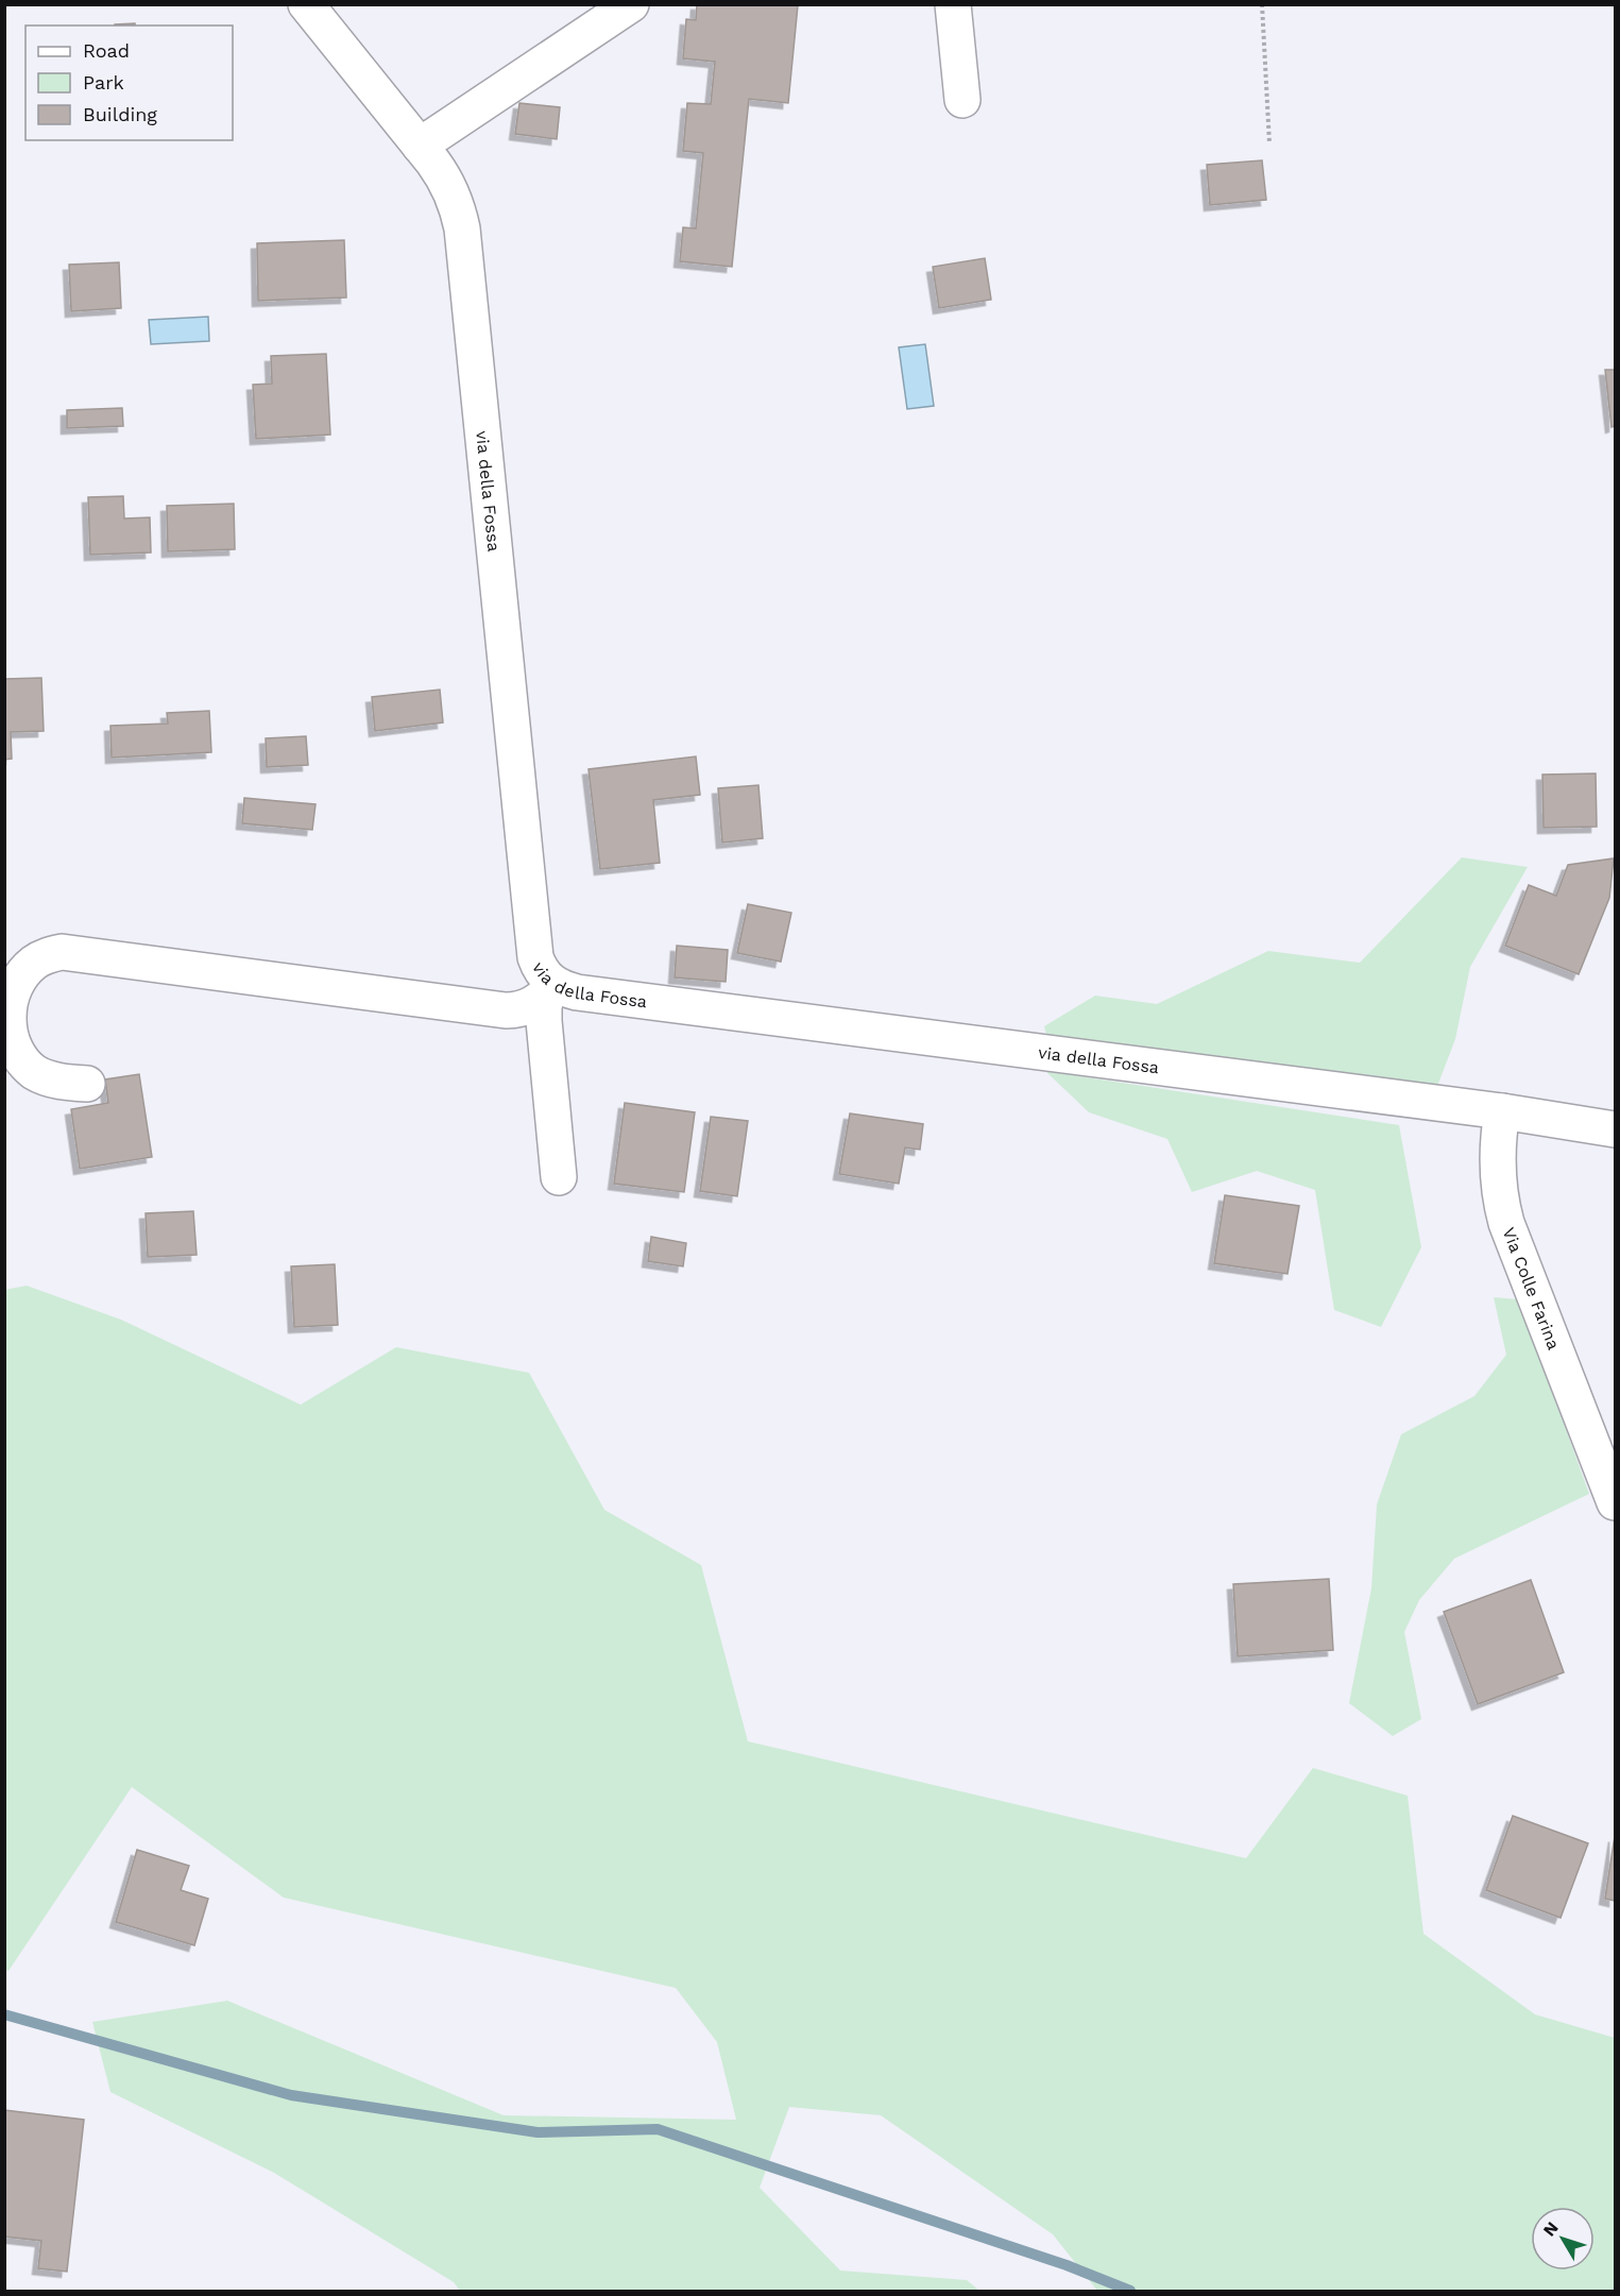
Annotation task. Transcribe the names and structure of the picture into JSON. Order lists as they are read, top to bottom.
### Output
{
  "streets": {
    "street": ["via della Fossa", "Via Colle Farina"]
  },
  "crossings": [
    ["via della Fossa", "Via Colle Farina"]
  ],
  "legend": ["Road", "Park", "Building"],
  "north": "top left"
}
